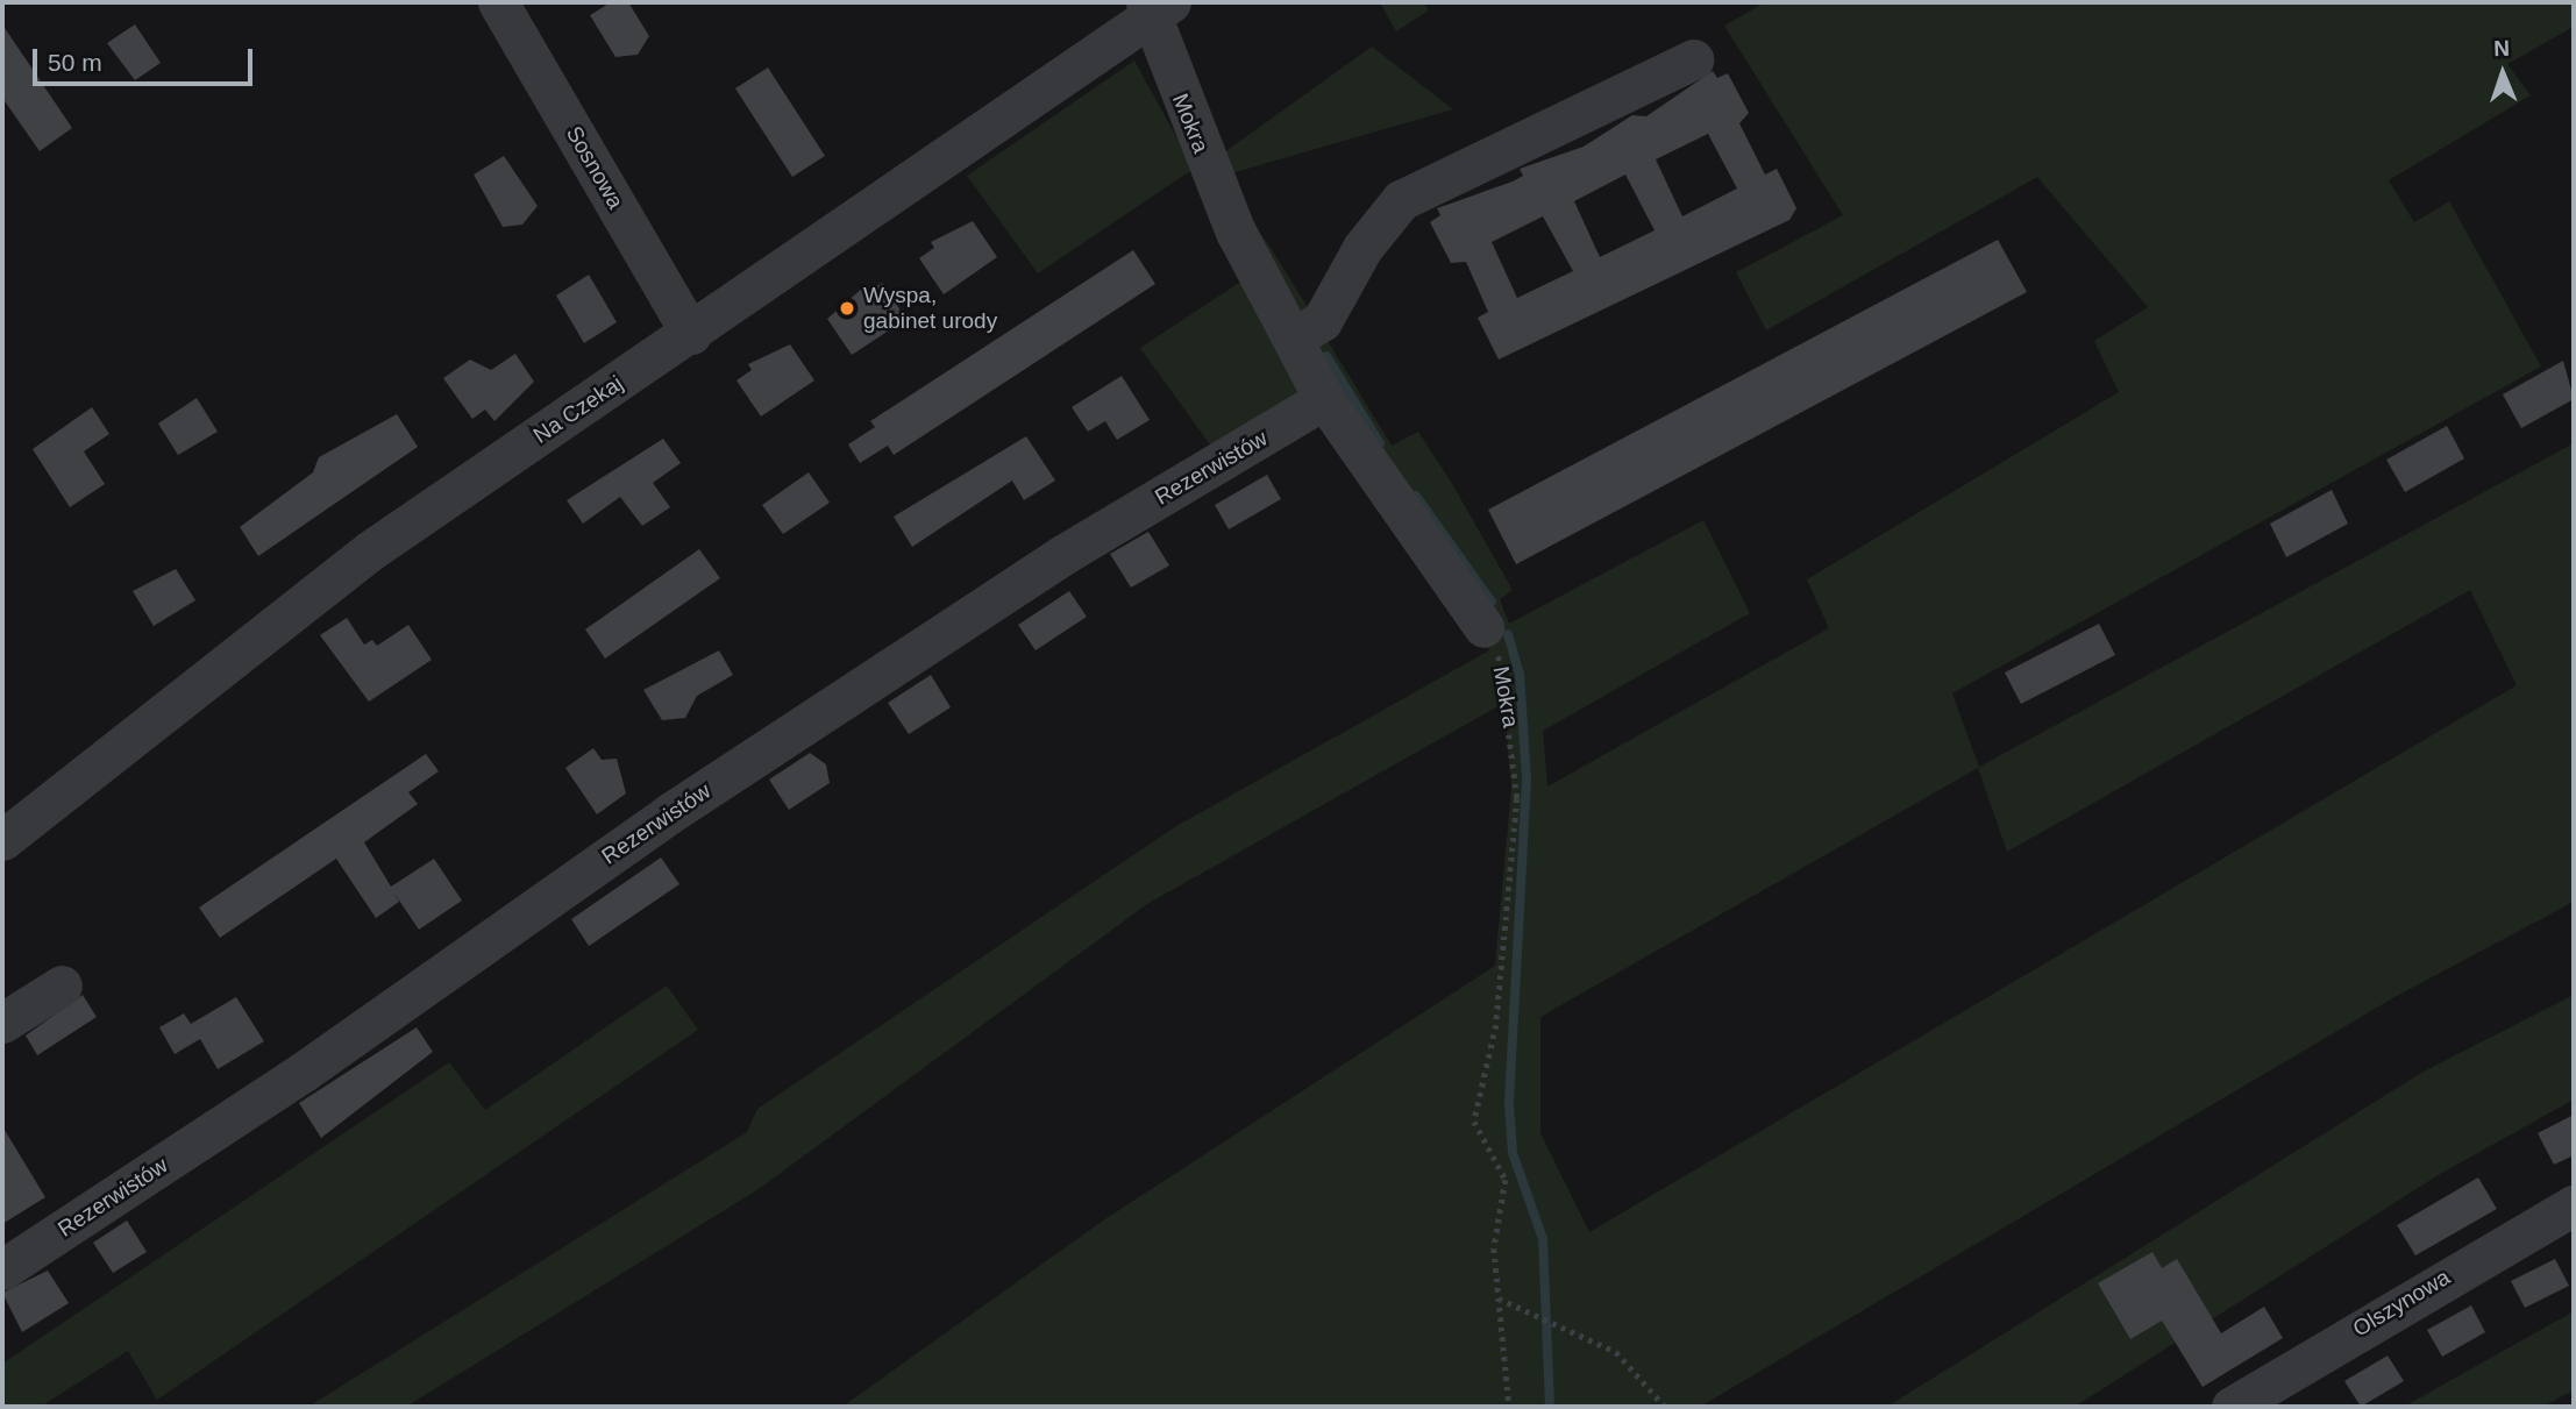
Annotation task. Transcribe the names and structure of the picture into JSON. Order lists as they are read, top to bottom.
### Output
{
  "streets": {
    "street": [
      "Mokra",
      "Sosnowa",
      "Na Czekaj",
      "Rezerwistów",
      "Olszynowa"
    ]
  },
  "crossings": [
    ["Mokra", "Na Czekaj"],
    ["Mokra", "Rezerwistów"],
    ["Sosnowa", "Na Czekaj"]
  ],
  "places": ["Wyspa, gabinet urody"],
  "scale_bar": "50 m",
  "north": "top"
}
